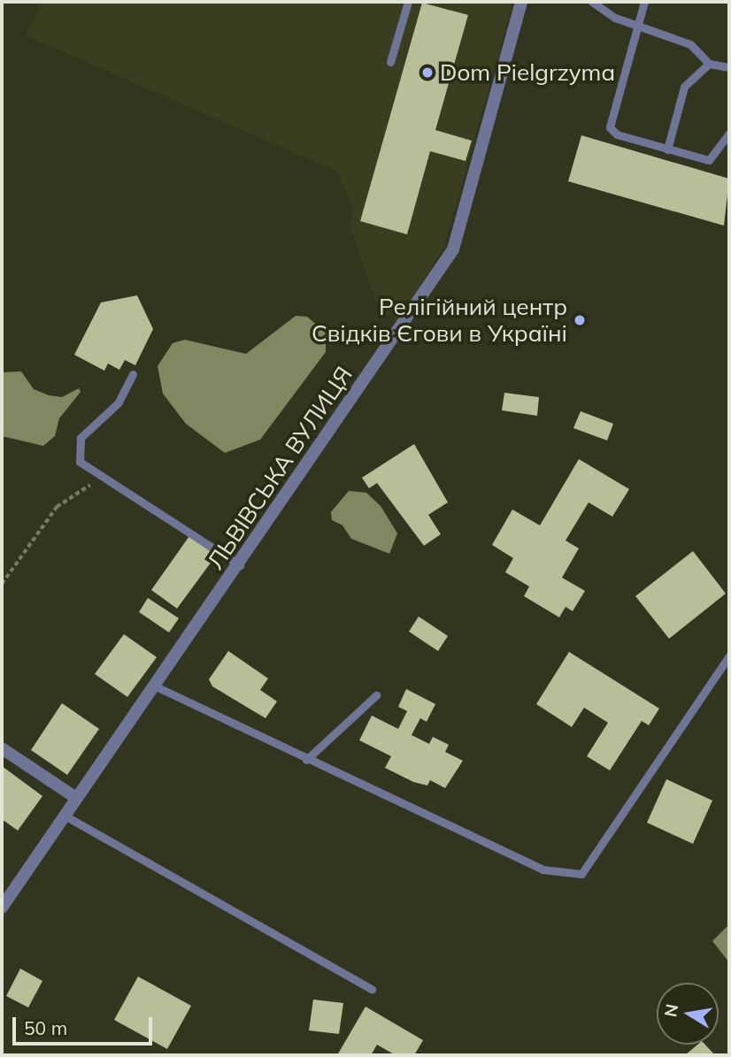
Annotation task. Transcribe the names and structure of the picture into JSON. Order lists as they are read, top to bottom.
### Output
{
  "streets": {
    "street": ["ЛЬВІВСЬКА ВУЛИЦЯ"]
  },
  "places": ["Dom Pielgrzyma", "Релігійний центр Свідків Єгови в Україні"],
  "scale_bar": "50 m",
  "north": "left"
}
